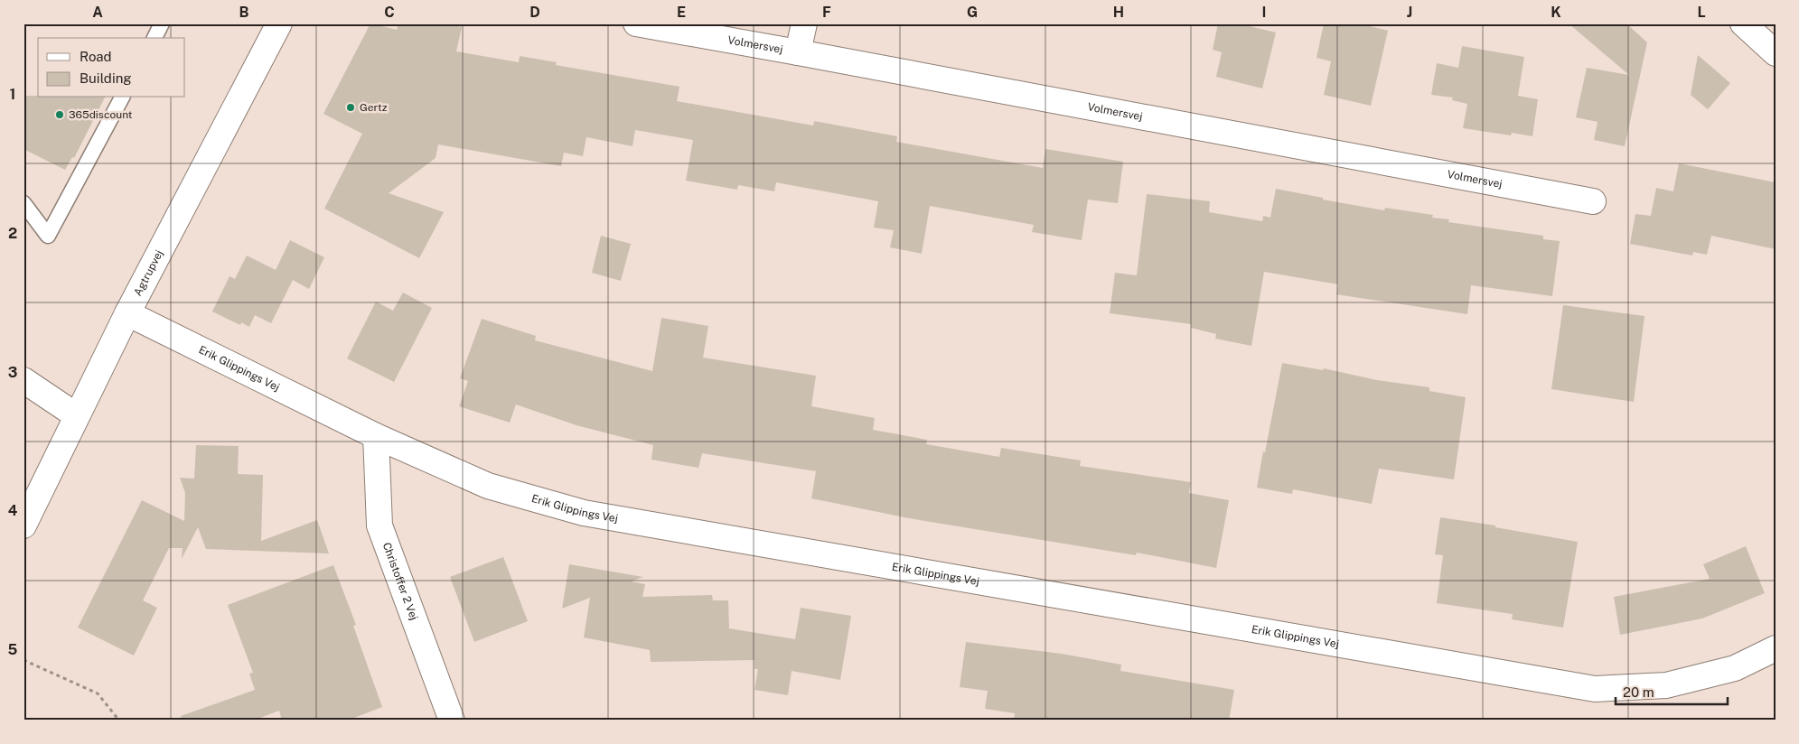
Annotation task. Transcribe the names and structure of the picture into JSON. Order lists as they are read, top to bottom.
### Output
{
  "streets": {
    "street": [
      "Volmersvej",
      "Agtrupvej",
      "Erik Glippings Vej",
      "Christoffer 2 Vej"
    ]
  },
  "crossings": [
    ["Agtrupvej", "Erik Glippings Vej"],
    ["Erik Glippings Vej", "Christoffer 2 Vej"]
  ],
  "places": ["Gertz", "365discount"],
  "legend": ["Road", "Building"],
  "scale_bar": "20 m",
  "grid": {
    "columns": [
      "A",
      "B",
      "C",
      "D",
      "E",
      "F",
      "G",
      "H",
      "I",
      "J",
      "K",
      "L"
    ],
    "rows": [
      "1",
      "2",
      "3",
      "4",
      "5"
    ]
  }
}
